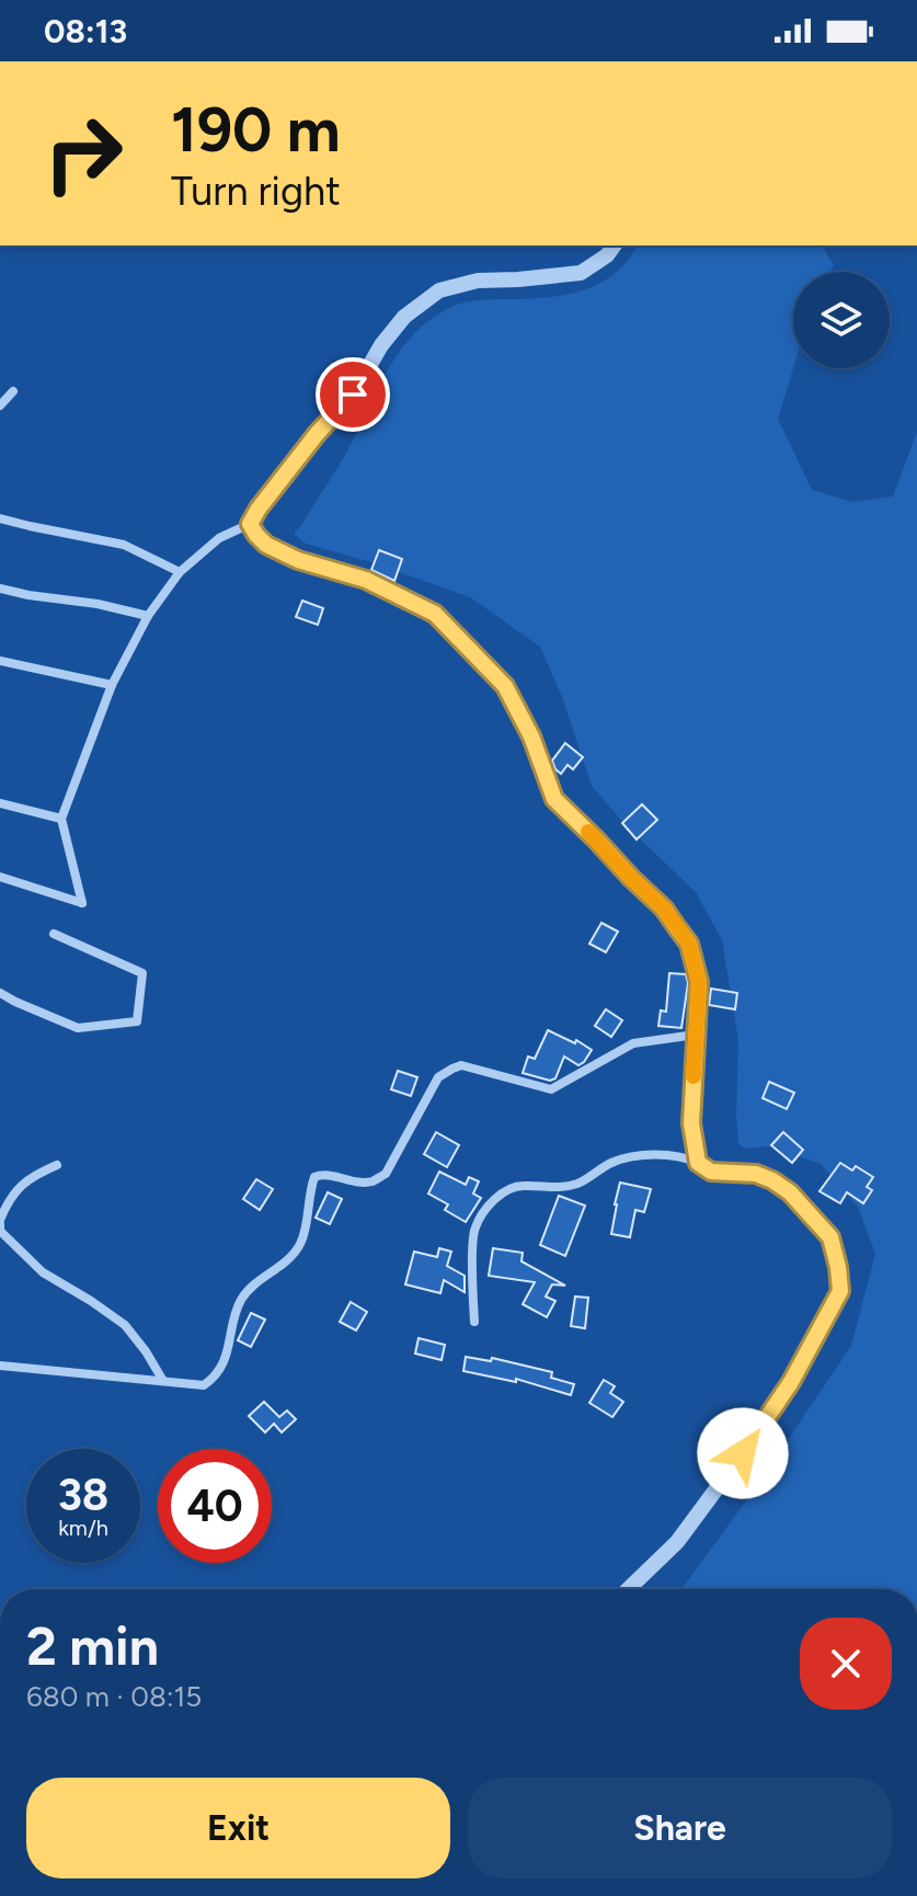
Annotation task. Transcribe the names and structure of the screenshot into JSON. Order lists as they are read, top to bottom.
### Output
{
  "page": {
    "status": "08:13",
    "turn": ["190 m", "Turn right"],
    "speed": "38 km/h",
    "limit": "40",
    "heading": ["2 min", "680 m · 08:15"],
    "buttons": ["Exit", "Share"]
  }
}
